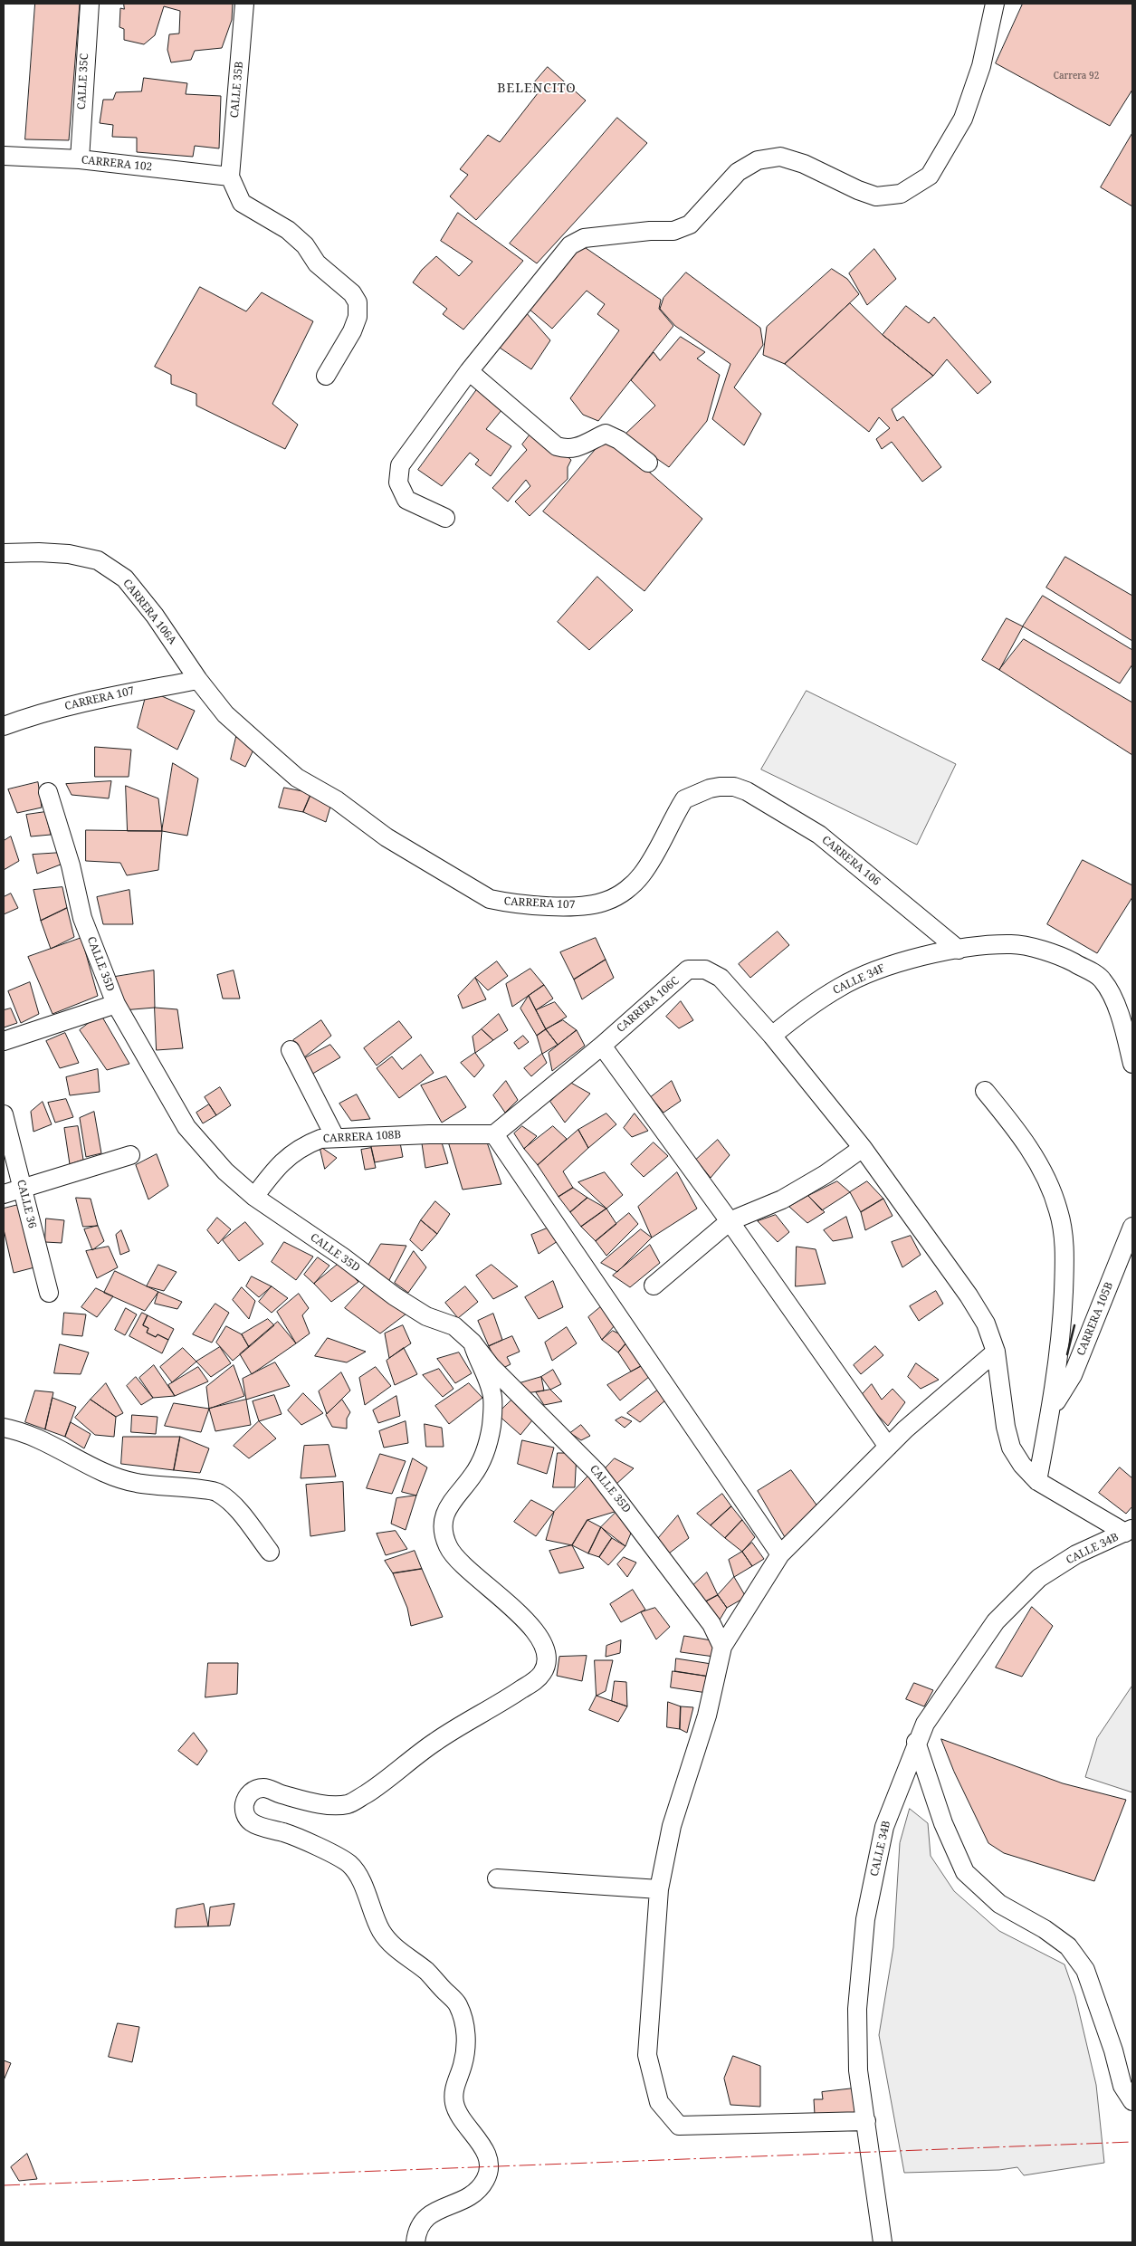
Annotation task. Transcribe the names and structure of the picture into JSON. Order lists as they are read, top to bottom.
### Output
{
  "streets": {
    "street": [
      "CALLE 35C",
      "CALLE 35B",
      "CARRERA 102",
      "CARRERA 106A",
      "CARRERA 107",
      "CARRERA 106",
      "CALLE 35D",
      "CALLE 34F",
      "CARRERA 106C",
      "CARRERA 108B",
      "CALLE 36",
      "CARRERA 105B",
      "CALLE 34B"
    ]
  },
  "crossings": [
    ["CALLE 35C", "CARRERA 102"],
    ["CALLE 35B", "CARRERA 102"],
    ["CARRERA 106A", "CARRERA 107"],
    ["CARRERA 107", "CARRERA 106"],
    ["CARRERA 106", "CALLE 34F"],
    ["CALLE 35D", "CARRERA 108B"],
    ["CALLE 34F", "CARRERA 106C"],
    ["CARRERA 106C", "CARRERA 108B"]
  ],
  "districts": ["BELENCITO"],
  "house_numbers": ["Carrera 92"]
}
